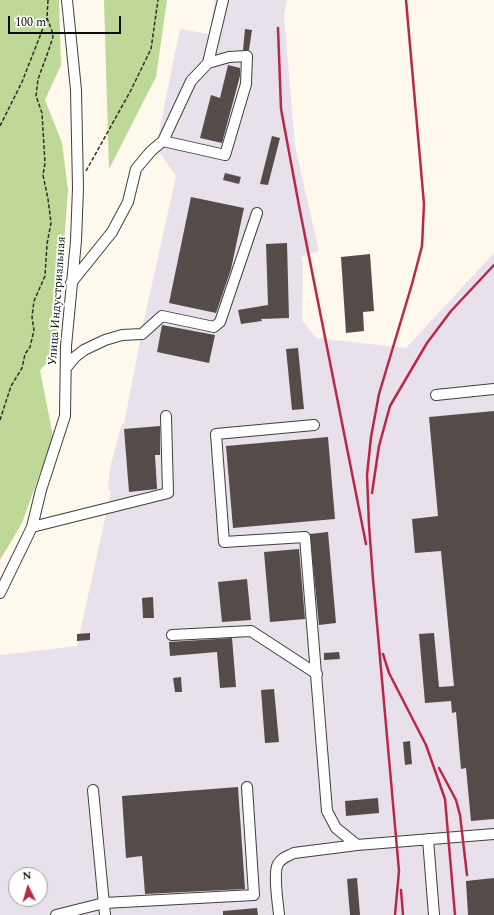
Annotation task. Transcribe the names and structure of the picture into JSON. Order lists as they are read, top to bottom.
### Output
{
  "streets": {
    "lane": ["Улица Индустриальная"]
  },
  "scale_bar": "100 m",
  "north": "top"
}
